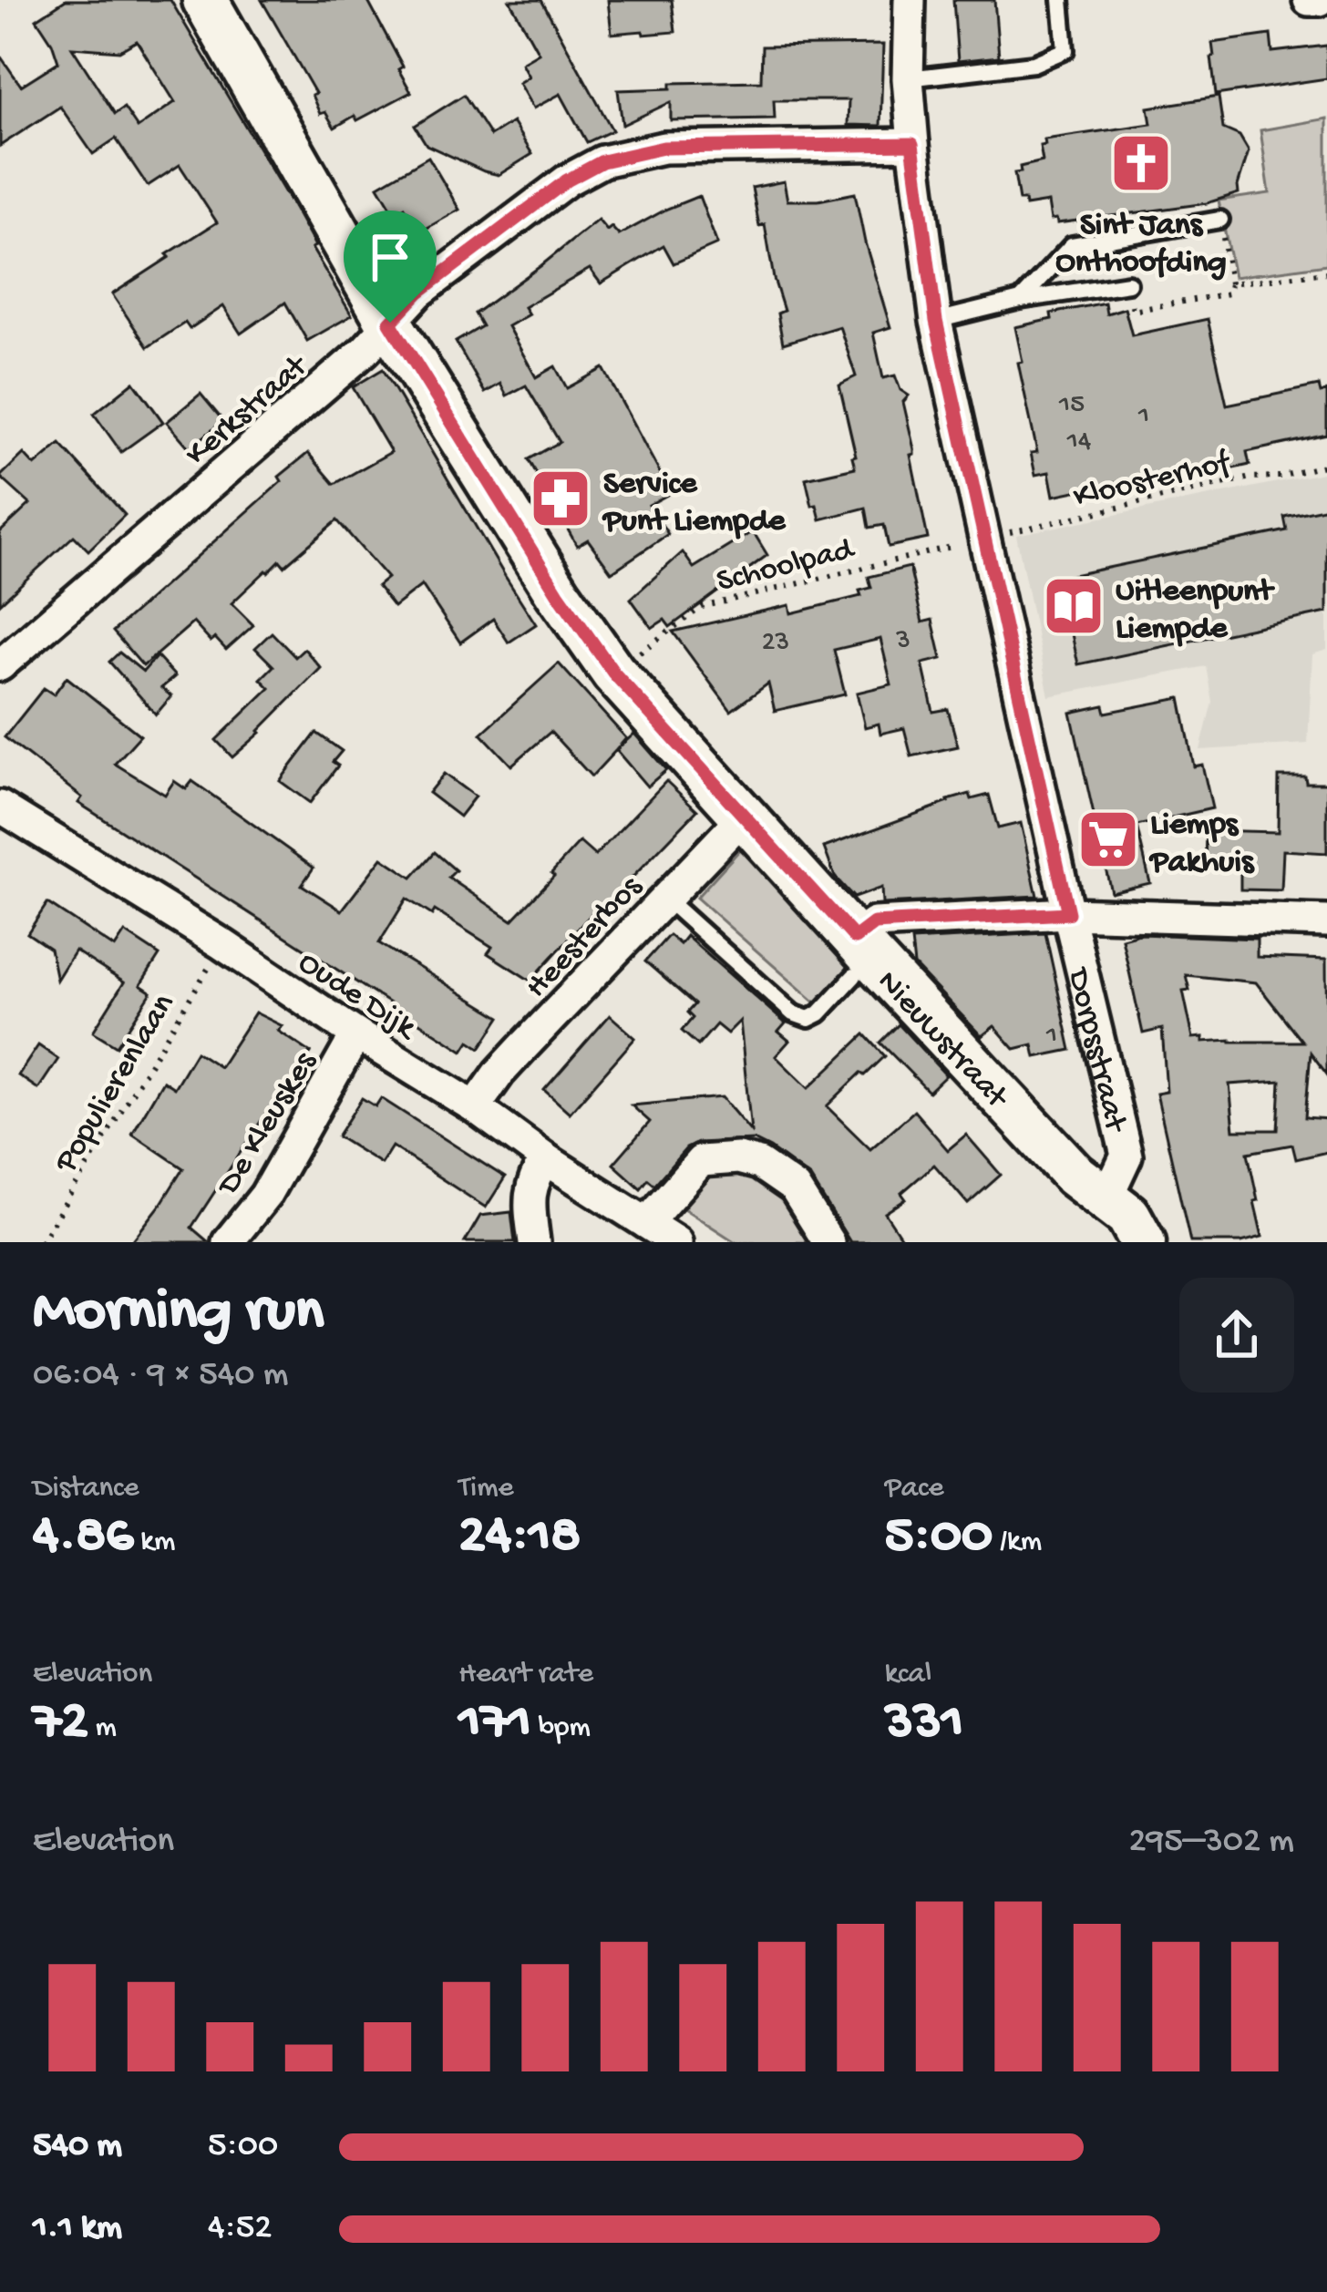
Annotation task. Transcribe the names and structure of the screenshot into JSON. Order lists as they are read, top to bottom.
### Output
{
  "streets": {
    "street": [
      "Kerkstraat",
      "Heesterbos",
      "Oude Dijk",
      "Nieuwstraat",
      "Dorpsstraat",
      "De Kleuskes"
    ],
    "path": ["Kloosterhof", "Schoolpad", "Populierenlaan"]
  },
  "crossings": [
    ["Kerkstraat", "Nieuwstraat"],
    ["Kerkstraat", "Dorpsstraat"],
    ["Kloosterhof", "Schoolpad"],
    ["Kloosterhof", "Dorpsstraat"],
    ["Schoolpad", "Nieuwstraat"],
    ["Schoolpad", "Dorpsstraat"],
    ["Heesterbos", "Oude Dijk"],
    ["Heesterbos", "Nieuwstraat"],
    ["Oude Dijk", "Populierenlaan"],
    ["Oude Dijk", "De Kleuskes"],
    ["Nieuwstraat", "Dorpsstraat"]
  ],
  "places": {
    "church": ["Sint Jans Onthoofding"],
    "pharmacy": ["Service Punt Liempde"],
    "library": ["Uitleenpunt Liempde"],
    "supermarket": ["Liemps Pakhuis"]
  },
  "house_numbers": [
    "15",
    "1",
    "14",
    "3",
    "23",
    "1"
  ],
  "page": {
    "heading": ["Morning run", "06:04 · 9 × 540 m"],
    "stats": [
      ["Distance", "4.86 km"],
      ["Time", "24:18"],
      ["Pace", "5:00 /km"],
      ["Elevation", "72 m"],
      ["Heart rate", "171 bpm"],
      ["kcal", "331"]
    ],
    "chart": ["Elevation", "295–302 m"],
    "list": [
      {
        "name": "540 m",
        "note": "5:00"
      },
      {
        "name": "1.1 km",
        "note": "4:52"
      }
    ]
  }
}
